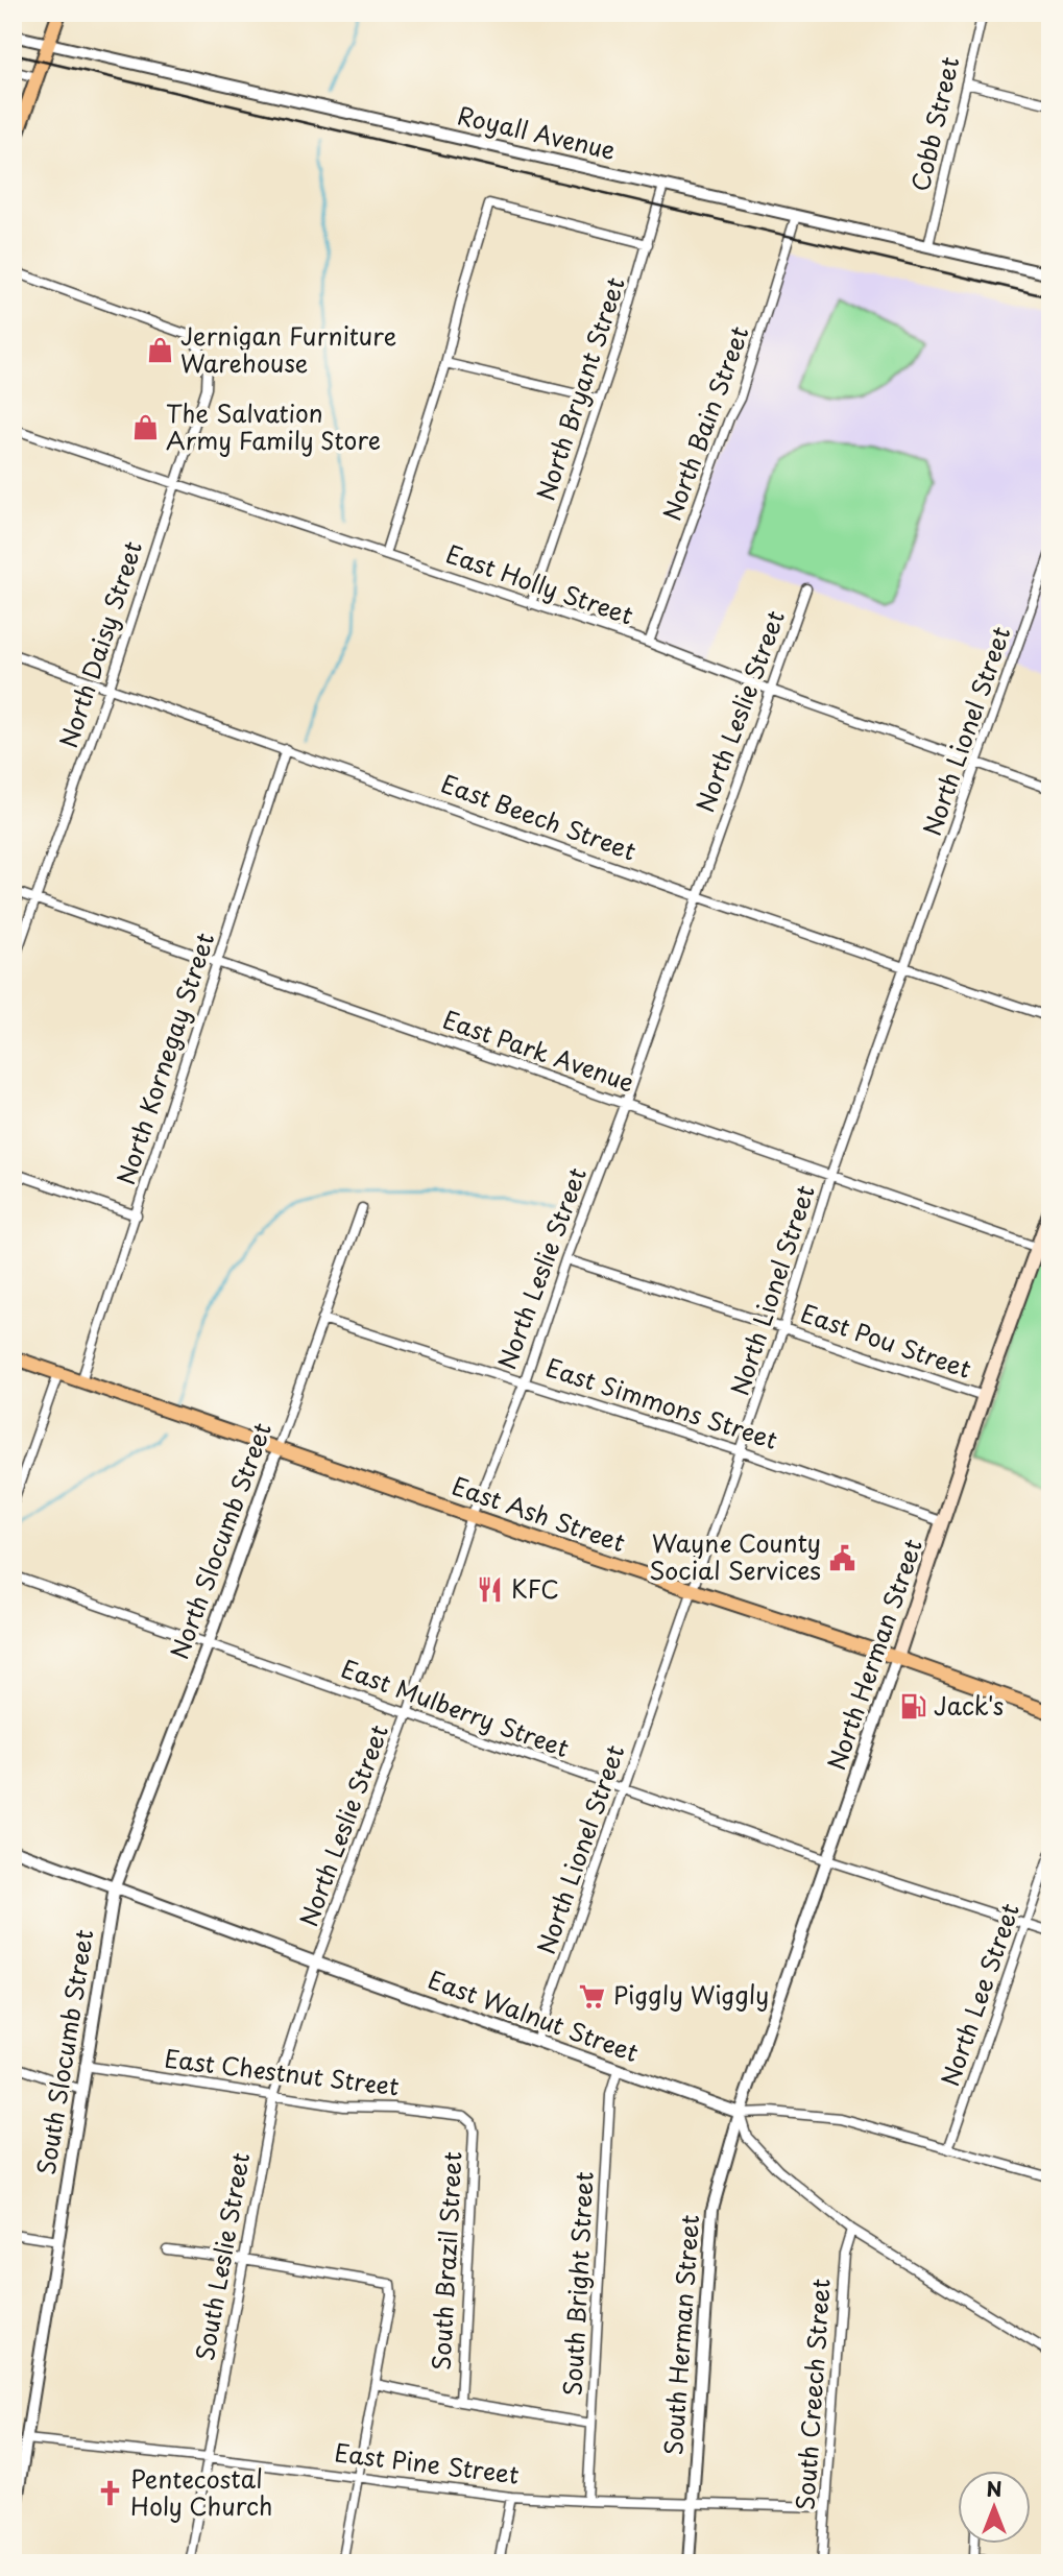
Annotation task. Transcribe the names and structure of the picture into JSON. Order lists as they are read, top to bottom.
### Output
{
  "streets": {
    "main road": ["East Ash Street", "North Herman Street"],
    "street": [
      "Cobb Street",
      "Royall Avenue",
      "North Bryant Street",
      "North Bain Street",
      "East Holly Street",
      "North Daisy Street",
      "North Leslie Street",
      "North Lionel Street",
      "East Beech Street",
      "East Park Avenue",
      "North Kornegay Street",
      "East Pou Street",
      "East Simmons Street",
      "North Slocumb Street",
      "East Mulberry Street",
      "North Lee Street",
      "East Walnut Street",
      "South Slocumb Street",
      "East Chestnut Street",
      "South Leslie Street",
      "South Brazil Street",
      "South Bright Street",
      "South Herman Street",
      "South Creech Street",
      "East Pine Street"
    ]
  },
  "crossings": [
    ["Cobb Street", "Royall Avenue"],
    ["Royall Avenue", "North Bryant Street"],
    ["Royall Avenue", "North Bain Street"],
    ["North Bryant Street", "East Holly Street"],
    ["North Bain Street", "East Holly Street"],
    ["East Holly Street", "North Daisy Street"],
    ["East Holly Street", "North Leslie Street"],
    ["East Holly Street", "North Lionel Street"],
    ["North Daisy Street", "East Beech Street"],
    ["North Daisy Street", "East Park Avenue"],
    ["North Leslie Street", "East Beech Street"],
    ["North Leslie Street", "East Park Avenue"],
    ["North Leslie Street", "East Pou Street"],
    ["North Leslie Street", "East Simmons Street"],
    ["North Leslie Street", "East Ash Street"],
    ["North Leslie Street", "East Mulberry Street"],
    ["North Leslie Street", "East Walnut Street"],
    ["North Leslie Street", "South Leslie Street"],
    ["North Lionel Street", "East Beech Street"],
    ["North Lionel Street", "East Park Avenue"],
    ["North Lionel Street", "East Pou Street"],
    ["North Lionel Street", "East Simmons Street"],
    ["North Lionel Street", "East Ash Street"],
    ["North Lionel Street", "East Mulberry Street"],
    ["North Lionel Street", "East Walnut Street"],
    ["East Beech Street", "North Kornegay Street"],
    ["East Park Avenue", "North Kornegay Street"],
    ["East Park Avenue", "North Herman Street"],
    ["North Kornegay Street", "East Ash Street"],
    ["East Pou Street", "North Herman Street"],
    ["East Simmons Street", "North Slocumb Street"],
    ["East Simmons Street", "North Herman Street"],
    ["East Ash Street", "North Slocumb Street"],
    ["East Ash Street", "North Herman Street"],
    ["North Slocumb Street", "East Mulberry Street"],
    ["North Slocumb Street", "East Walnut Street"],
    ["North Slocumb Street", "South Slocumb Street"],
    ["North Herman Street", "East Mulberry Street"],
    ["North Herman Street", "East Walnut Street"],
    ["North Herman Street", "South Herman Street"],
    ["East Mulberry Street", "North Lee Street"],
    ["North Lee Street", "East Walnut Street"],
    ["East Walnut Street", "South Slocumb Street"],
    ["East Walnut Street", "South Leslie Street"],
    ["East Walnut Street", "South Bright Street"],
    ["East Walnut Street", "South Herman Street"],
    ["South Slocumb Street", "East Chestnut Street"],
    ["South Slocumb Street", "East Pine Street"],
    ["East Chestnut Street", "South Leslie Street"],
    ["East Chestnut Street", "South Brazil Street"],
    ["South Leslie Street", "East Pine Street"],
    ["South Bright Street", "East Pine Street"],
    ["South Herman Street", "East Pine Street"],
    ["South Creech Street", "East Pine Street"]
  ],
  "places": {
    "shop": ["Jernigan Furniture Warehouse", "The Salvation Army Family Store"],
    "public building": ["Wayne County Social Services"],
    "restaurant": ["KFC"],
    "fuel station": ["Jack's"],
    "supermarket": ["Piggly Wiggly"],
    "church": ["Pentecostal Holy Church"]
  },
  "north": "top"
}
